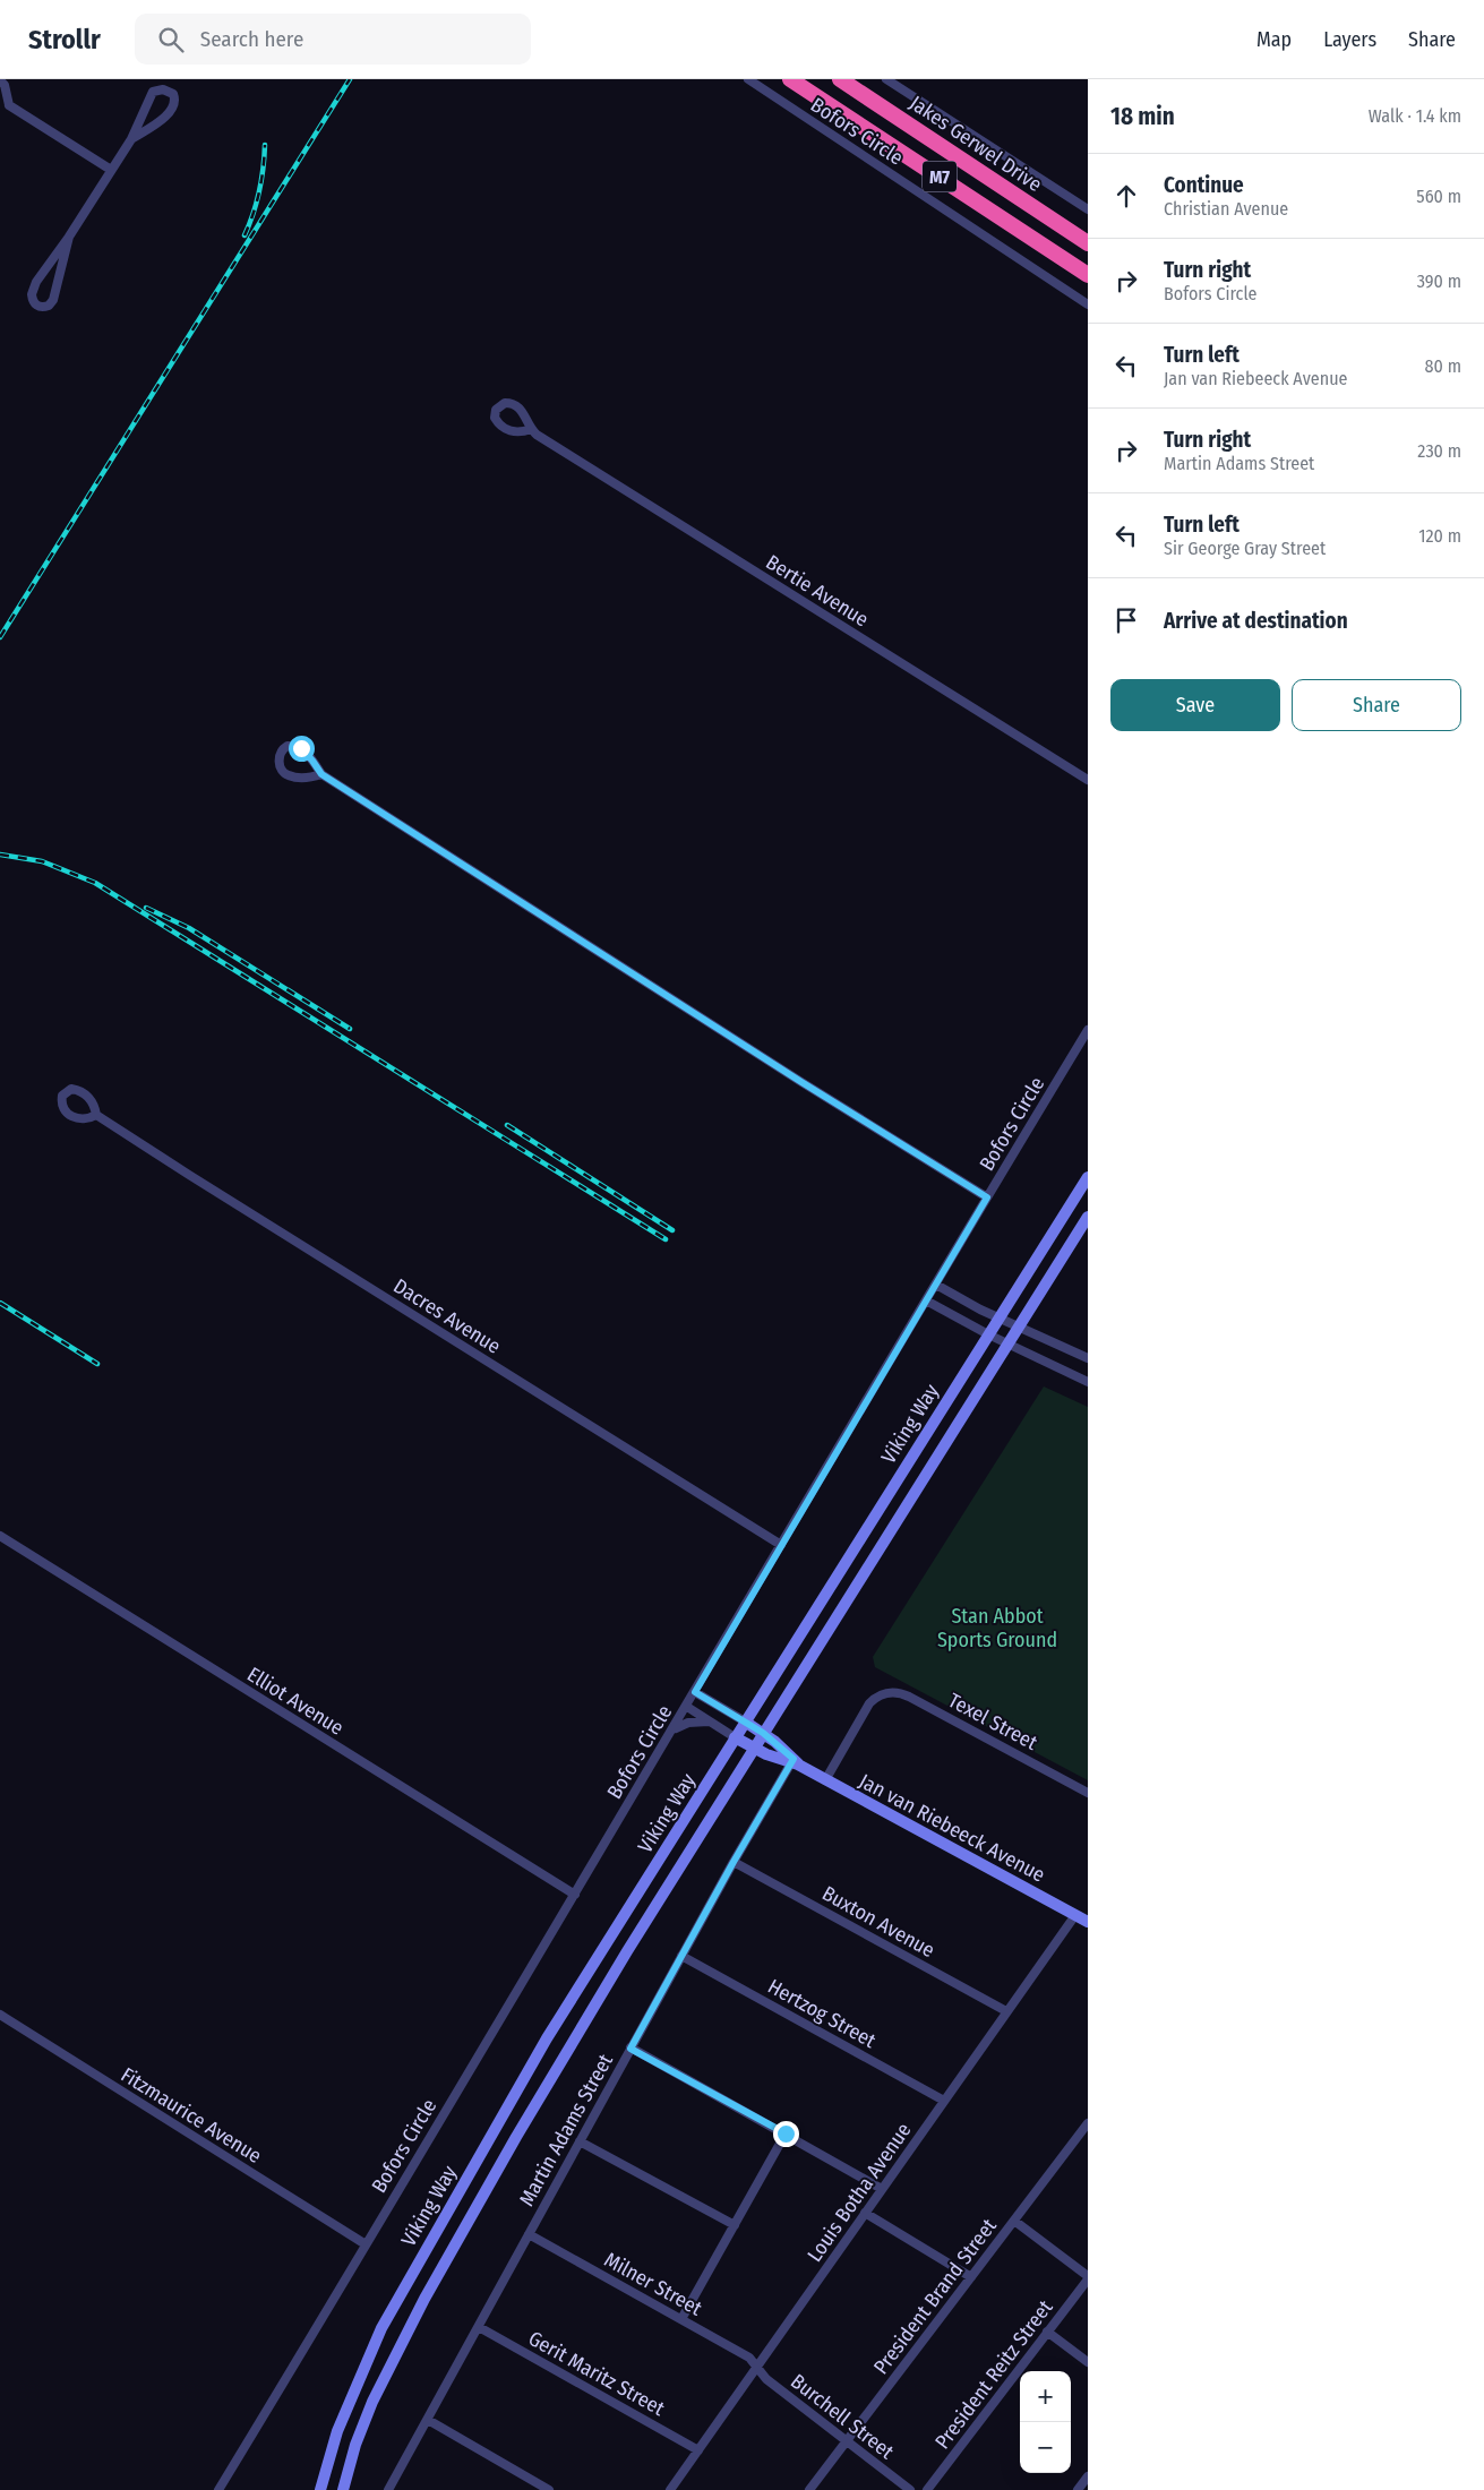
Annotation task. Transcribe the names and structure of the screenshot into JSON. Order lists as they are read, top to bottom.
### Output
{
  "streets": {
    "highway": ["Jakes Gerwel Drive", "M7"],
    "main road": ["Viking Way", "Jan van Riebeeck Avenue"],
    "street": [
      "Bofors Circle",
      "Bertie Avenue",
      "Dacres Avenue",
      "Elliot Avenue",
      "Texel Street",
      "Buxton Avenue",
      "Hertzog Street",
      "Fitzmaurice Avenue",
      "Martin Adams Street",
      "Louis Botha Avenue",
      "Milner Street",
      "President Brand Street",
      "Gerit Maritz Street",
      "President Reitz Street",
      "Burchell Street"
    ]
  },
  "crossings": [
    ["Bofors Circle", "Dacres Avenue"],
    ["Bofors Circle", "Elliot Avenue"],
    ["Bofors Circle", "Jan van Riebeeck Avenue"],
    ["Bofors Circle", "Fitzmaurice Avenue"],
    ["Viking Way", "Jan van Riebeeck Avenue"],
    ["Texel Street", "Jan van Riebeeck Avenue"],
    ["Jan van Riebeeck Avenue", "Martin Adams Street"],
    ["Jan van Riebeeck Avenue", "Louis Botha Avenue"],
    ["Buxton Avenue", "Martin Adams Street"],
    ["Buxton Avenue", "Louis Botha Avenue"],
    ["Hertzog Street", "Martin Adams Street"],
    ["Hertzog Street", "Louis Botha Avenue"],
    ["Martin Adams Street", "Milner Street"],
    ["Martin Adams Street", "Gerit Maritz Street"],
    ["Louis Botha Avenue", "Milner Street"],
    ["Louis Botha Avenue", "Gerit Maritz Street"],
    ["Louis Botha Avenue", "Burchell Street"],
    ["Milner Street", "Burchell Street"],
    ["President Brand Street", "Burchell Street"]
  ],
  "parks": ["Stan Abbot Sports Ground"],
  "page": {
    "header": "Strollr",
    "search": "Search here",
    "nav": ["Map", "Layers", "Share"],
    "heading": ["18 min", "Walk · 1.4 km"],
    "list": [
      ["Continue", "Christian Avenue", "560 m"],
      ["Turn right", "Bofors Circle", "390 m"],
      ["Turn left", "Jan van Riebeeck Avenue", "80 m"],
      ["Turn right", "Martin Adams Street", "230 m"],
      ["Turn left", "Sir George Gray Street", "120 m"],
      "Arrive at destination"
    ],
    "buttons": ["Save", "Share"],
    "map_buttons": ["+", "−"]
  }
}
